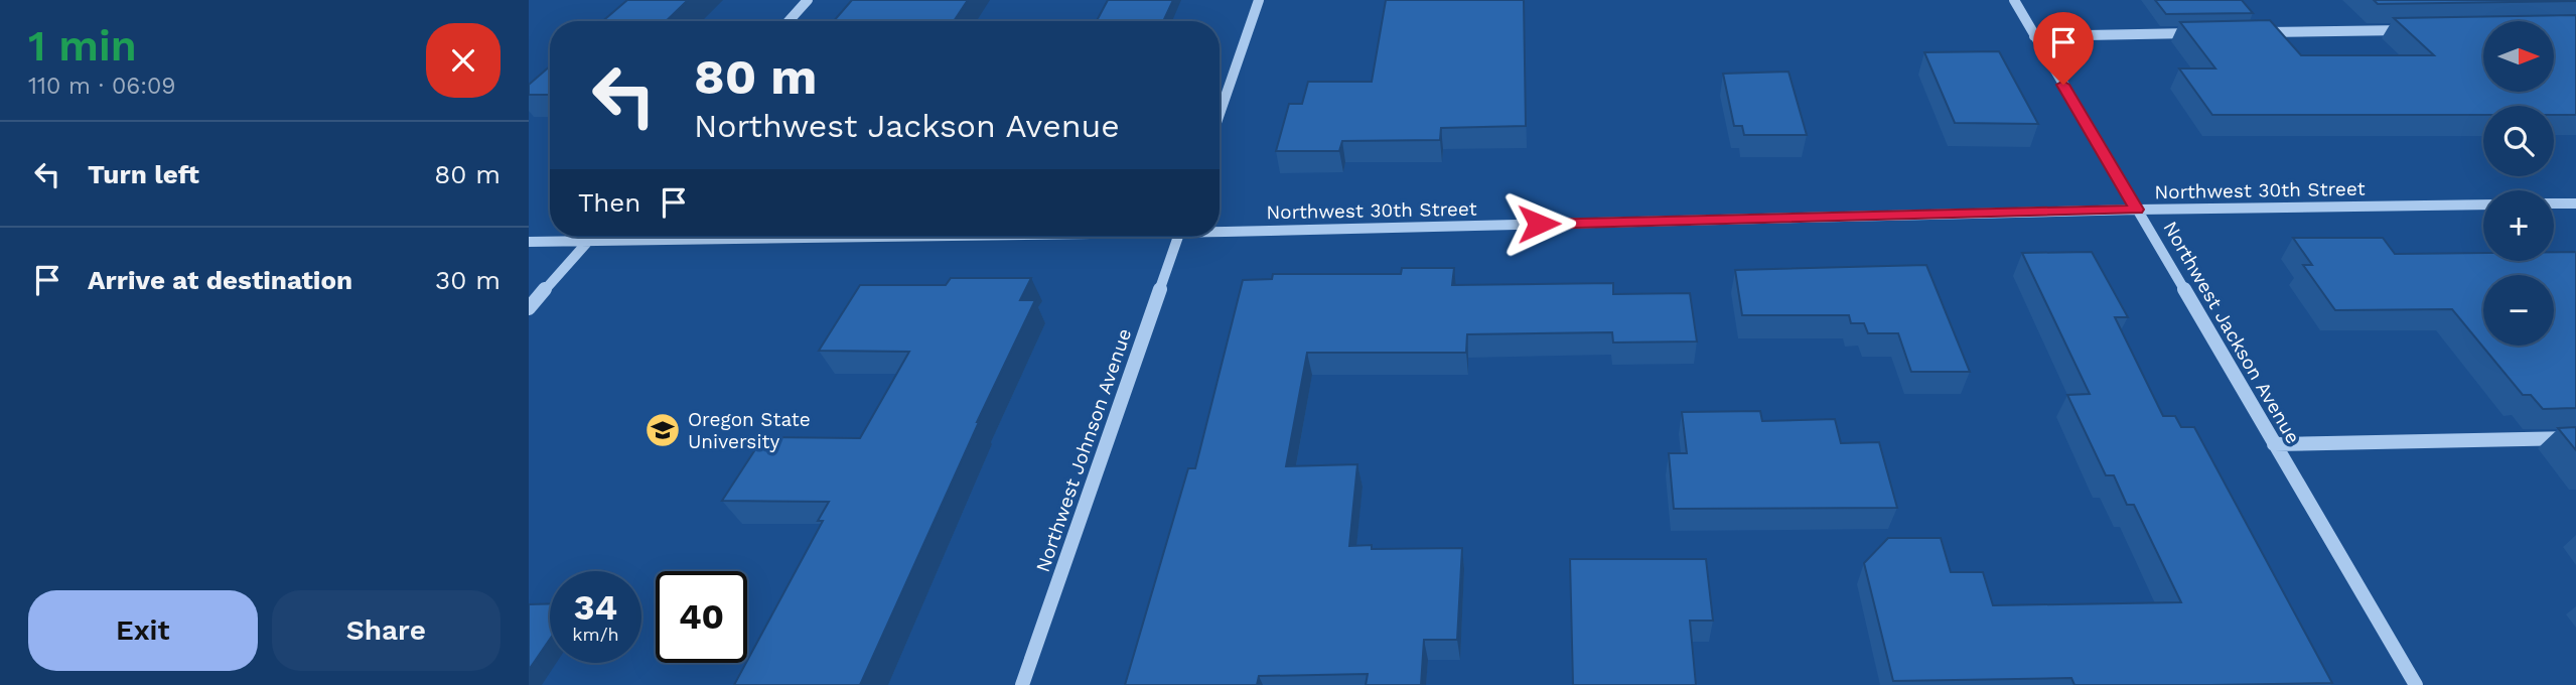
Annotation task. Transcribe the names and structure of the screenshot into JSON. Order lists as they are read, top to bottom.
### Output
{
  "streets": {
    "street": ["Northwest 30th Street", "Northwest Jackson Avenue", "Northwest Johnson Avenue"]
  },
  "crossings": [
    ["Northwest 30th Street", "Northwest Jackson Avenue"]
  ],
  "places": {
    "school or university": ["Oregon State University"]
  },
  "north": "right",
  "page": {
    "heading": ["1 min", "110 m · 06:09"],
    "map_buttons": ["+", "−"],
    "turn": ["80 m", "Northwest Jackson Avenue"],
    "list": [
      {
        "name": "Turn left",
        "value": "80 m"
      },
      {
        "name": "Arrive at destination",
        "value": "30 m"
      }
    ],
    "then": "Then",
    "speed": "34 km/h",
    "limit": "40",
    "buttons": ["Exit", "Share"]
  }
}
